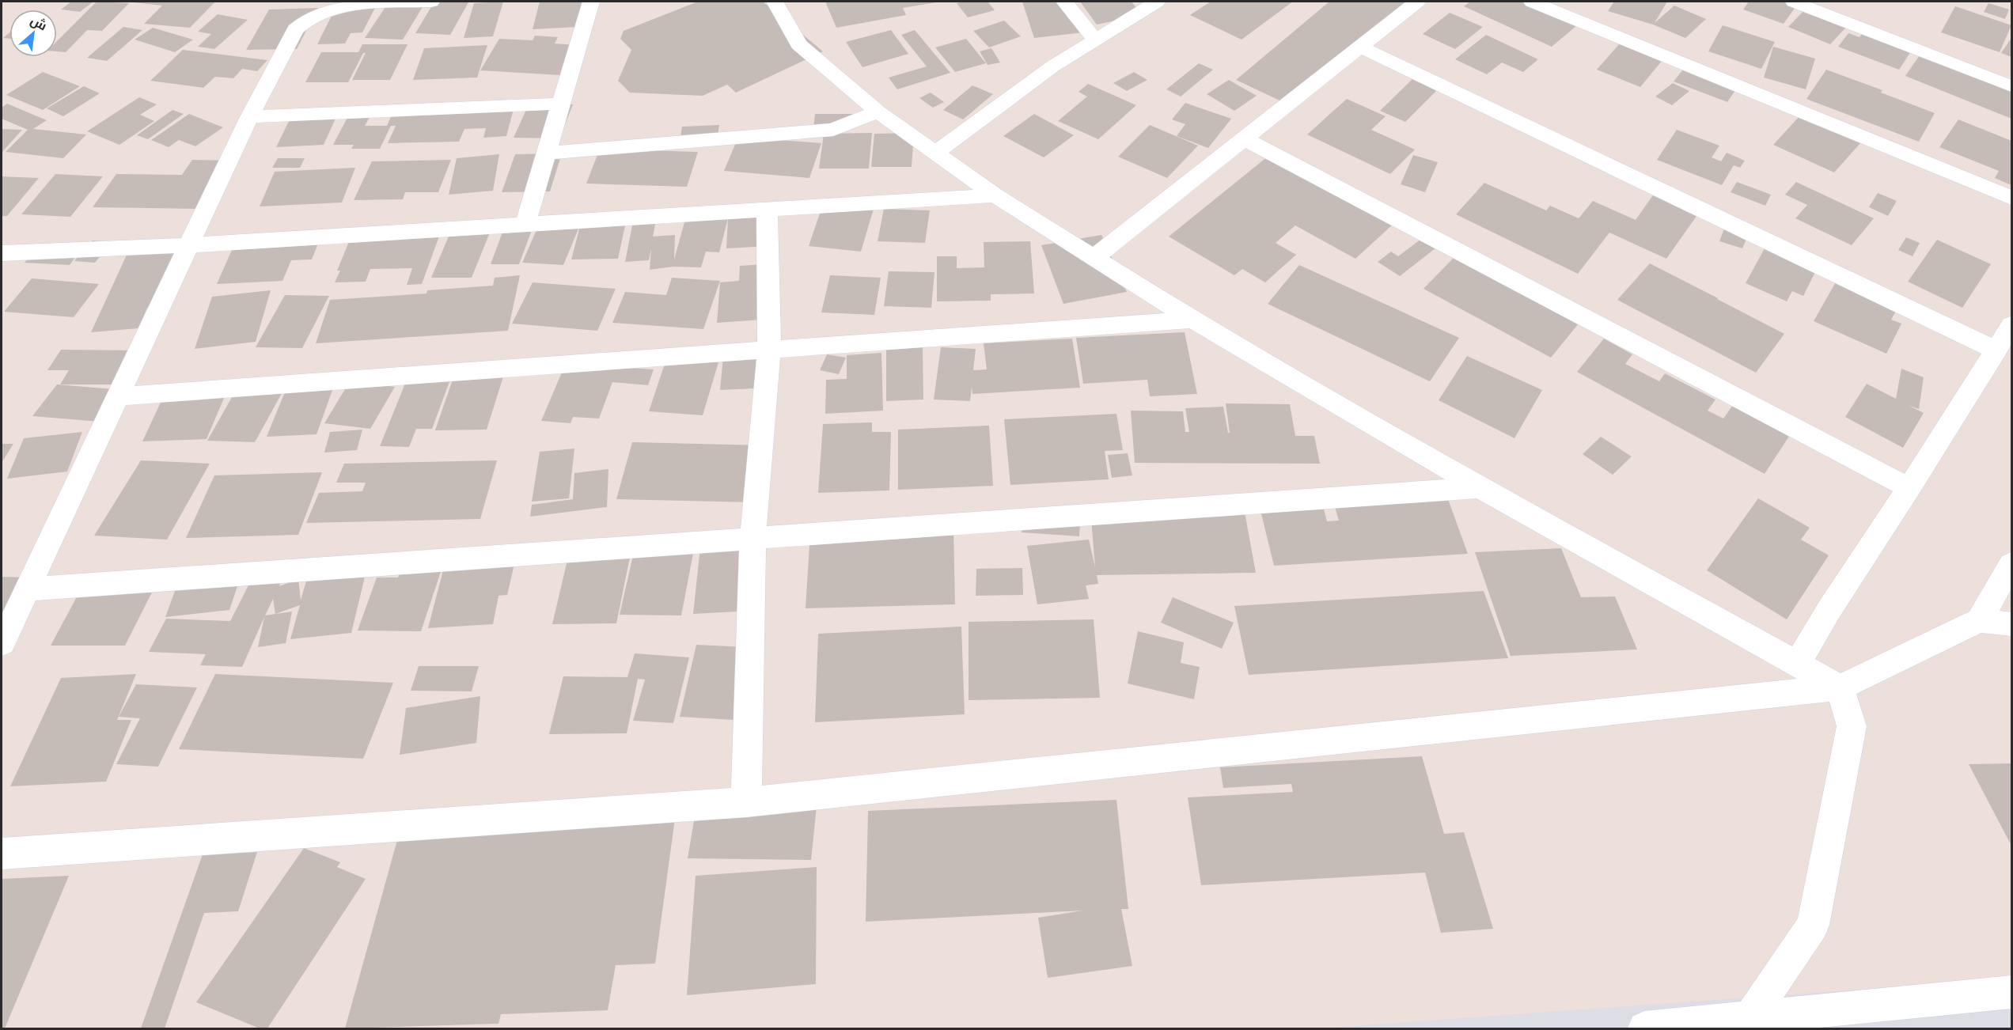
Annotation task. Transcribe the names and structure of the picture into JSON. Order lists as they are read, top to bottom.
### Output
{
  "north": "top right"
}
